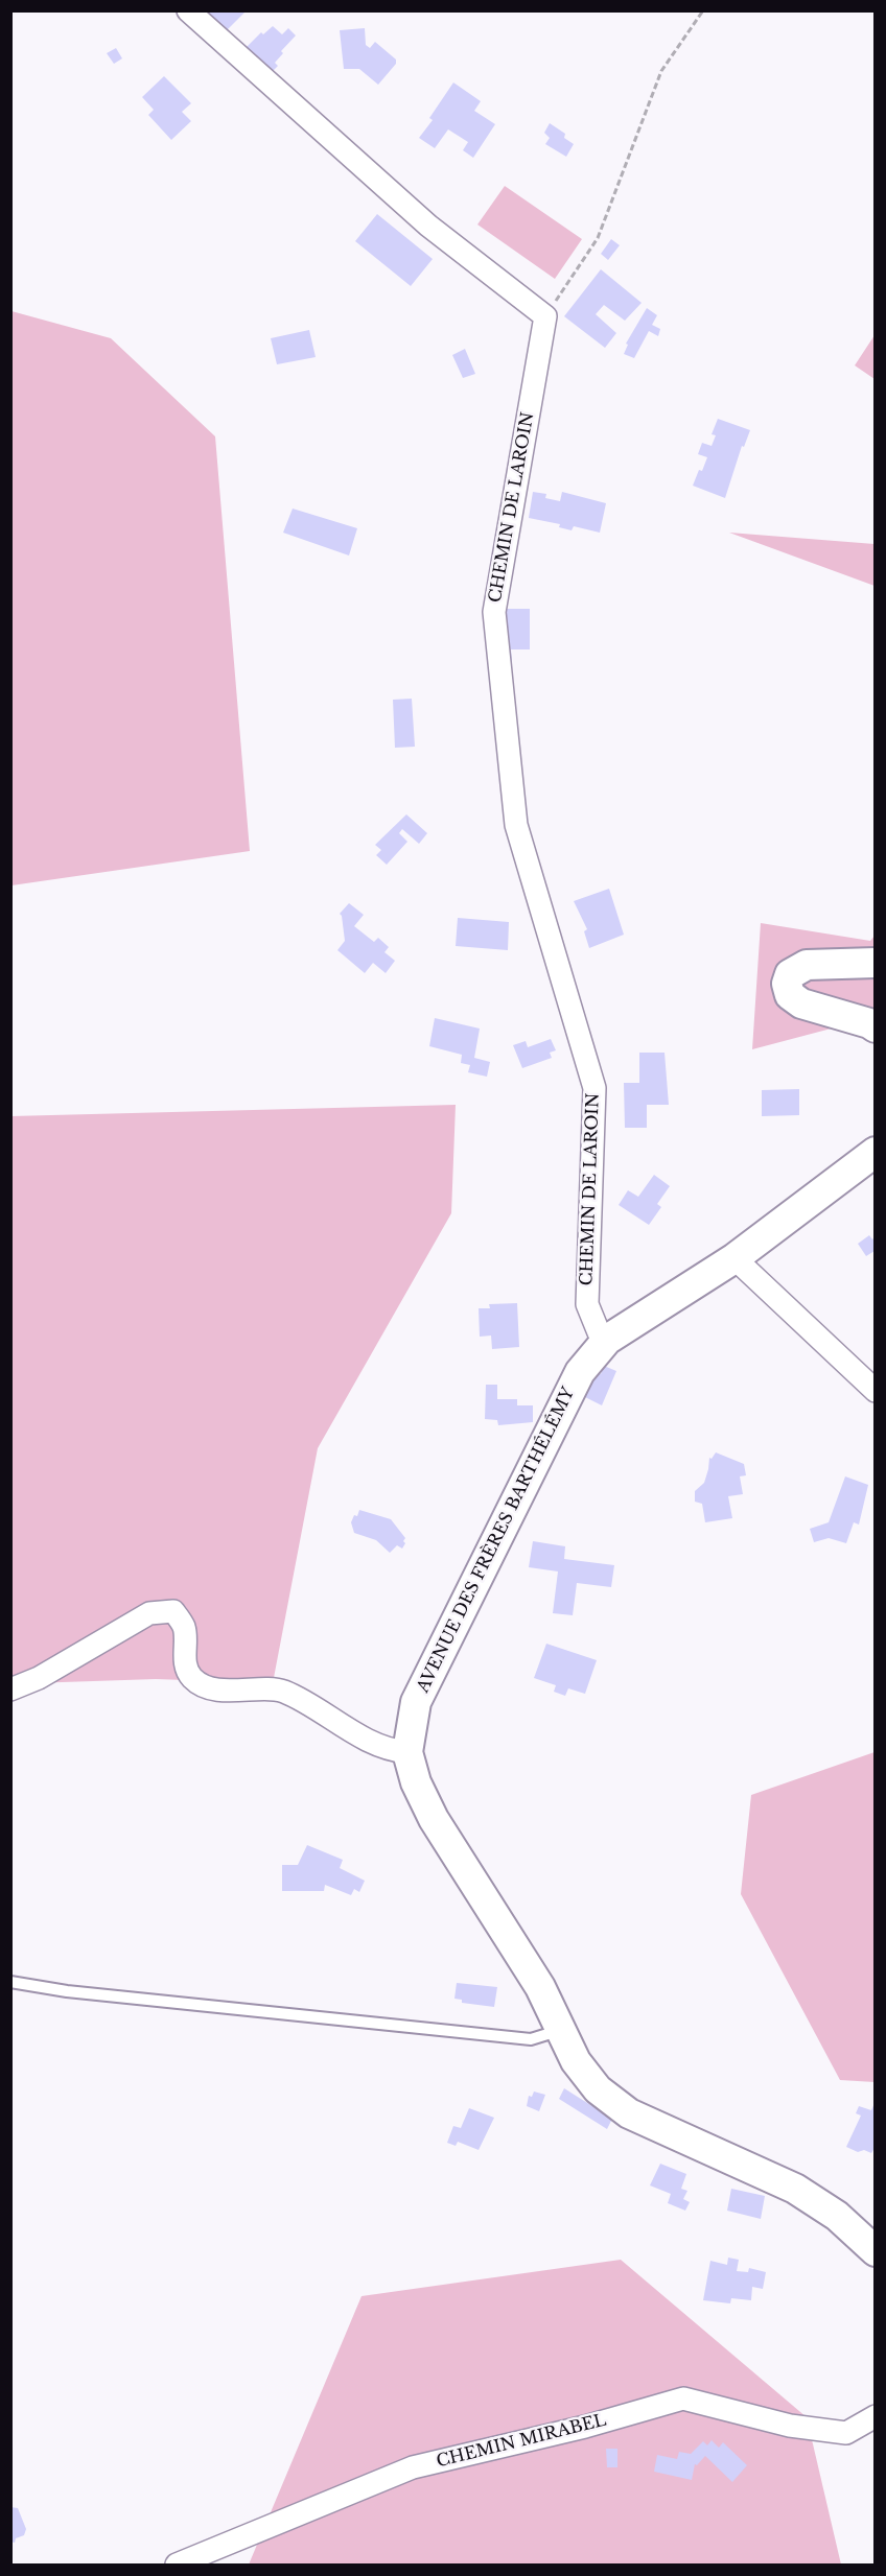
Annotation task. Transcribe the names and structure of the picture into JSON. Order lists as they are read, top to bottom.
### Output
{
  "streets": {
    "street": ["CHEMIN DE LAROIN", "AVENUE DES FRÈRES BARTHÉLÉMY", "CHEMIN MIRABEL"]
  },
  "crossings": [
    ["CHEMIN DE LAROIN", "AVENUE DES FRÈRES BARTHÉLÉMY"]
  ]
}
